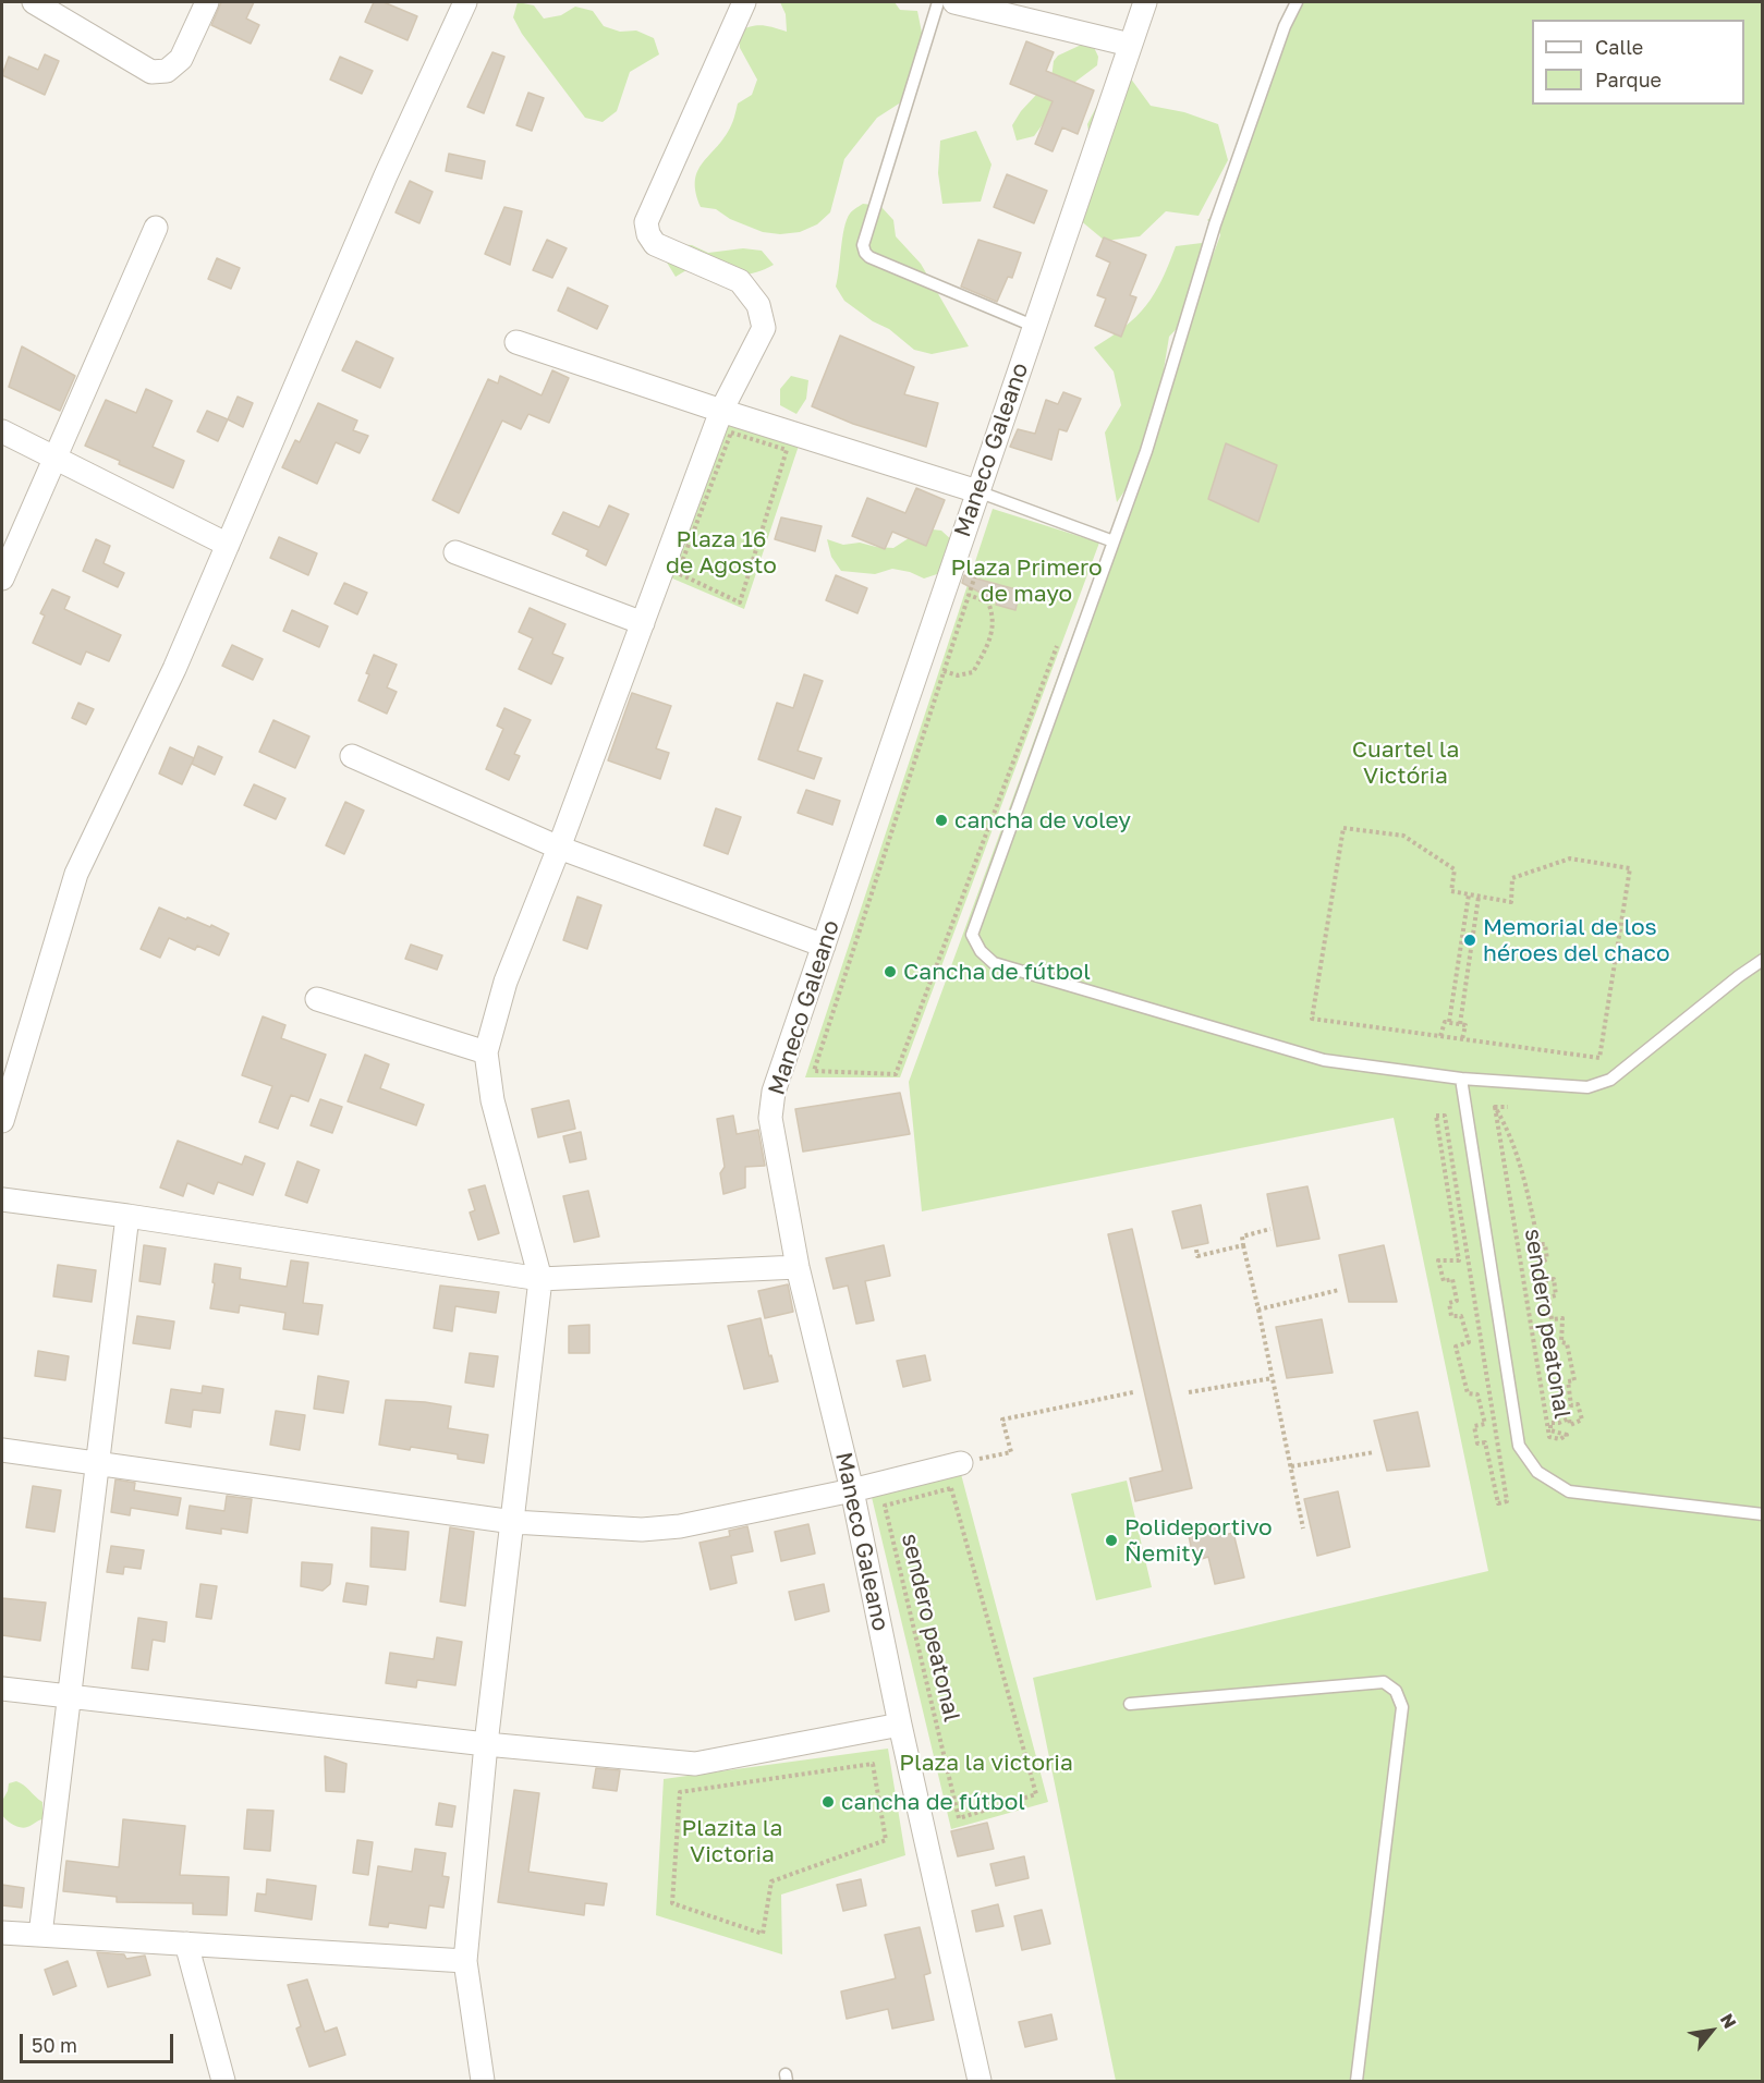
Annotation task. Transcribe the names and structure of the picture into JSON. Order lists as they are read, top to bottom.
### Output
{
  "streets": {
    "street": ["Maneco Galeano"],
    "path": ["sendero peatonal"]
  },
  "parks": [
    "Plaza 16 de Agosto",
    "Plaza Primero de mayo",
    "Cuartel la Victória",
    "Plaza la victoria",
    "Plazita la Victoria"
  ],
  "places": [
    "cancha de voley",
    "Memorial de los héroes del chaco",
    "Cancha de fútbol",
    "Polideportivo Ñemity",
    "cancha de fútbol"
  ],
  "legend": ["Calle", "Parque"],
  "scale_bar": "50 m",
  "north": "top right"
}
